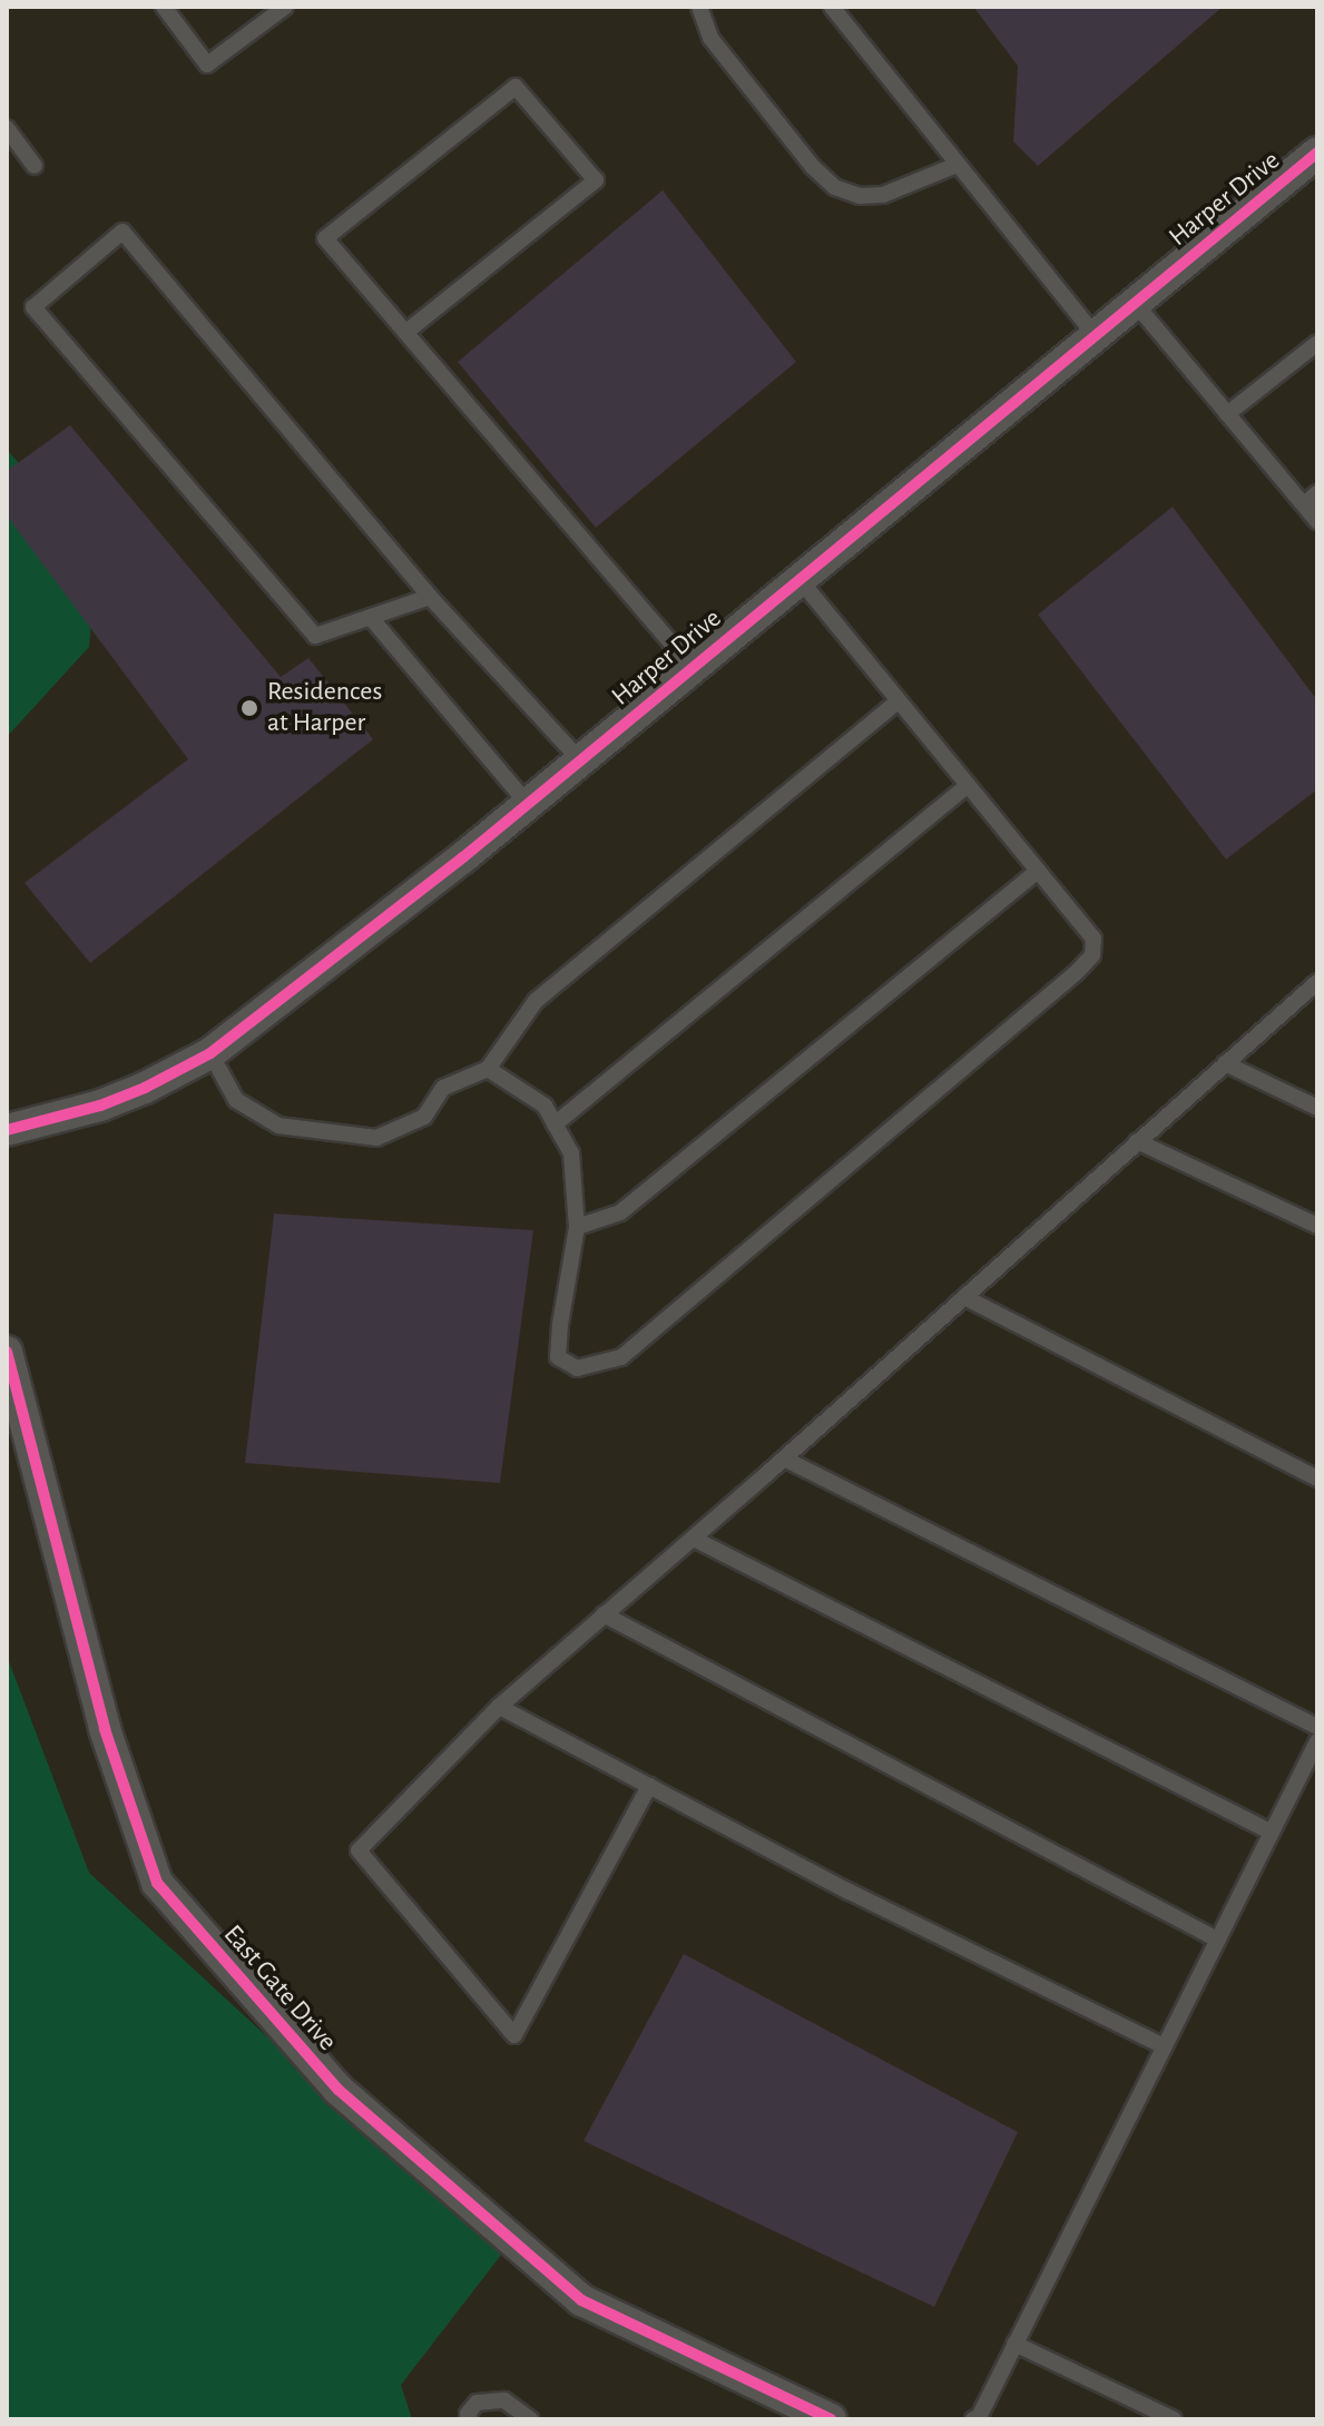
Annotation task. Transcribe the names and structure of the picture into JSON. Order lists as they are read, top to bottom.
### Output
{
  "streets": {
    "street": ["Harper Drive", "East Gate Drive"]
  },
  "places": ["Residences at Harper"]
}
